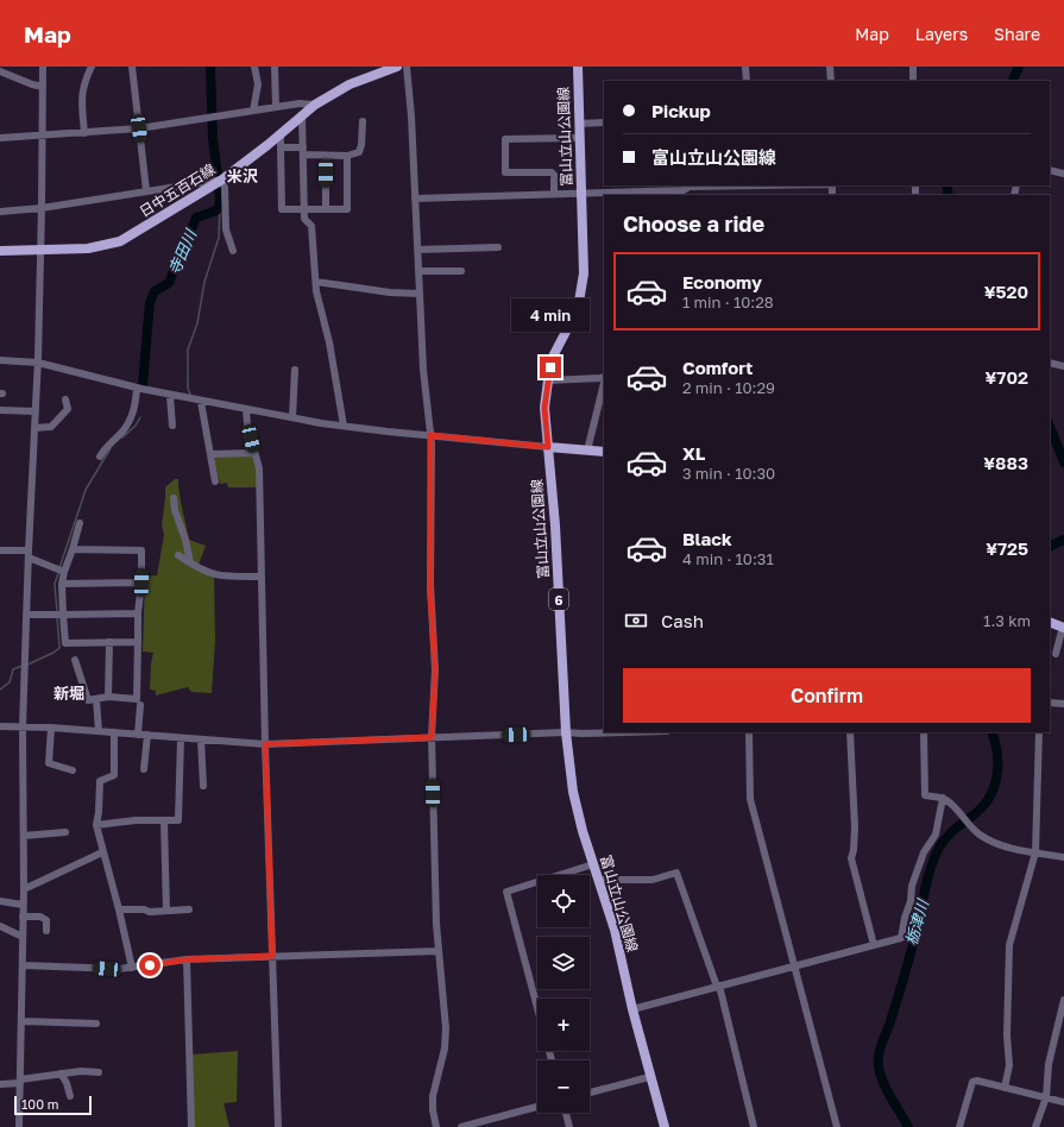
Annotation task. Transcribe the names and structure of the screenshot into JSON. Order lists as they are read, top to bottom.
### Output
{
  "streets": {
    "main road": ["富山立山公園線", "日中五百石線", "6"]
  },
  "districts": ["米沢", "新堀"],
  "water": ["寺田川", "栃津川"],
  "scale_bar": "100 m",
  "page": {
    "header": "Map",
    "nav": ["Map", "Layers", "Share"],
    "banner": ["Pickup", "富山立山公園線"],
    "heading": "Choose a ride",
    "list": [
      {
        "name": "Economy",
        "note": "1 min · 10:28",
        "value": "¥520"
      },
      {
        "name": "Comfort",
        "note": "2 min · 10:29",
        "value": "¥702"
      },
      {
        "name": "XL",
        "note": "3 min · 10:30",
        "value": "¥883"
      },
      {
        "name": "Black",
        "note": "4 min · 10:31",
        "value": "¥725"
      }
    ],
    "bubble": "4 min",
    "pay": ["Cash", "1.3 km"],
    "buttons": "Confirm",
    "map_buttons": ["+", "−"],
    "scale": "100 m"
  }
}
